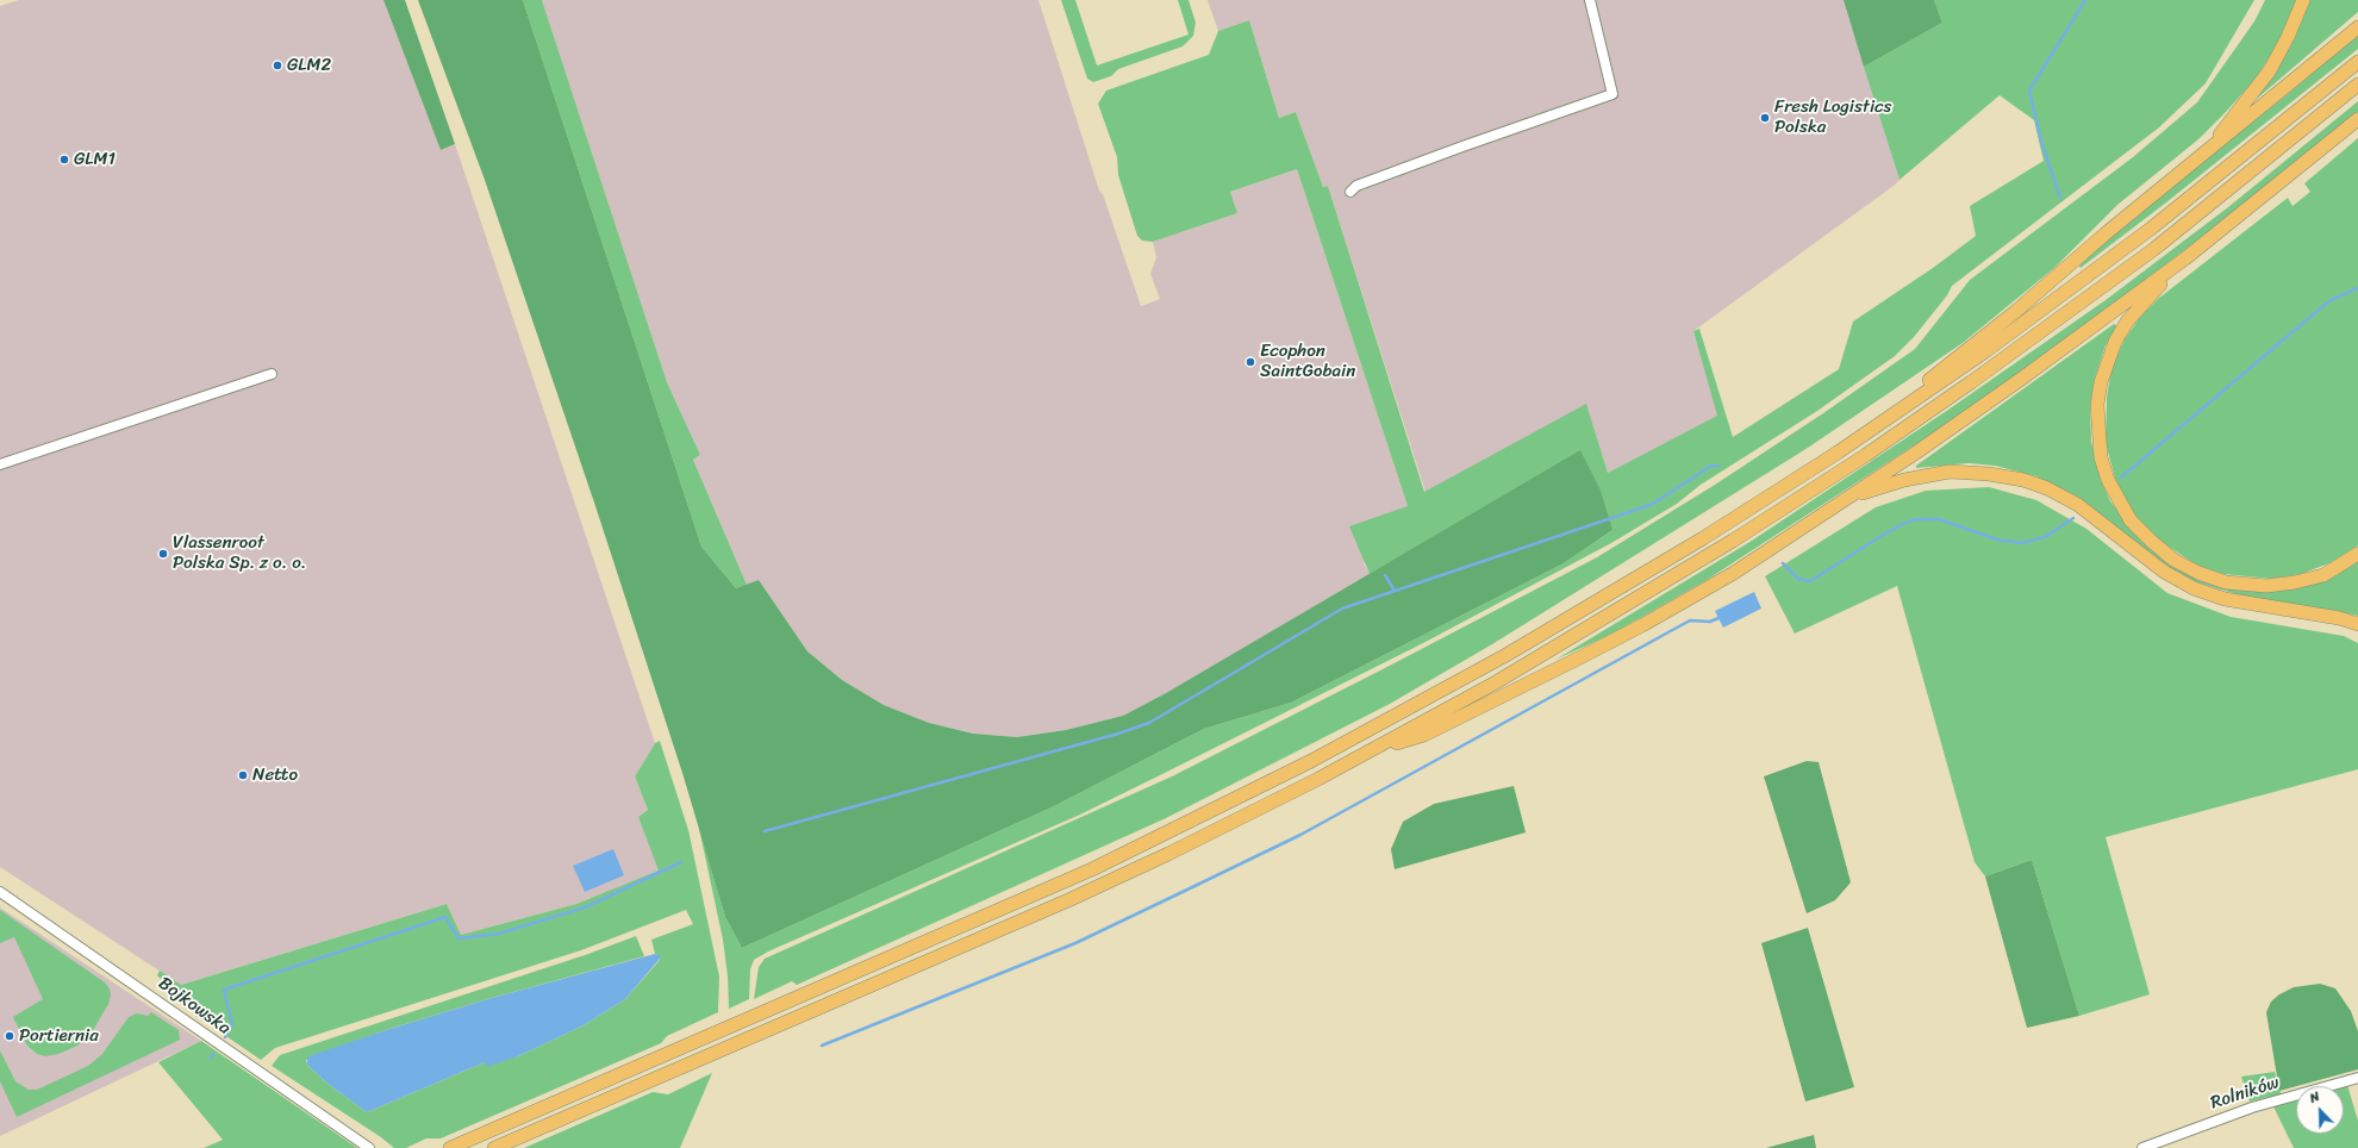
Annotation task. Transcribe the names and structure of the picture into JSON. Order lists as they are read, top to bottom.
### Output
{
  "streets": {
    "street": ["Bojkowska", "Rolników"]
  },
  "places": [
    "GLM2",
    "Fresh Logistics Polska",
    "GLM1",
    "Ecophon SaintGobain",
    "Vlassenroot Polska Sp. z o. o.",
    "Netto",
    "Portiernia"
  ],
  "north": "top left"
}
